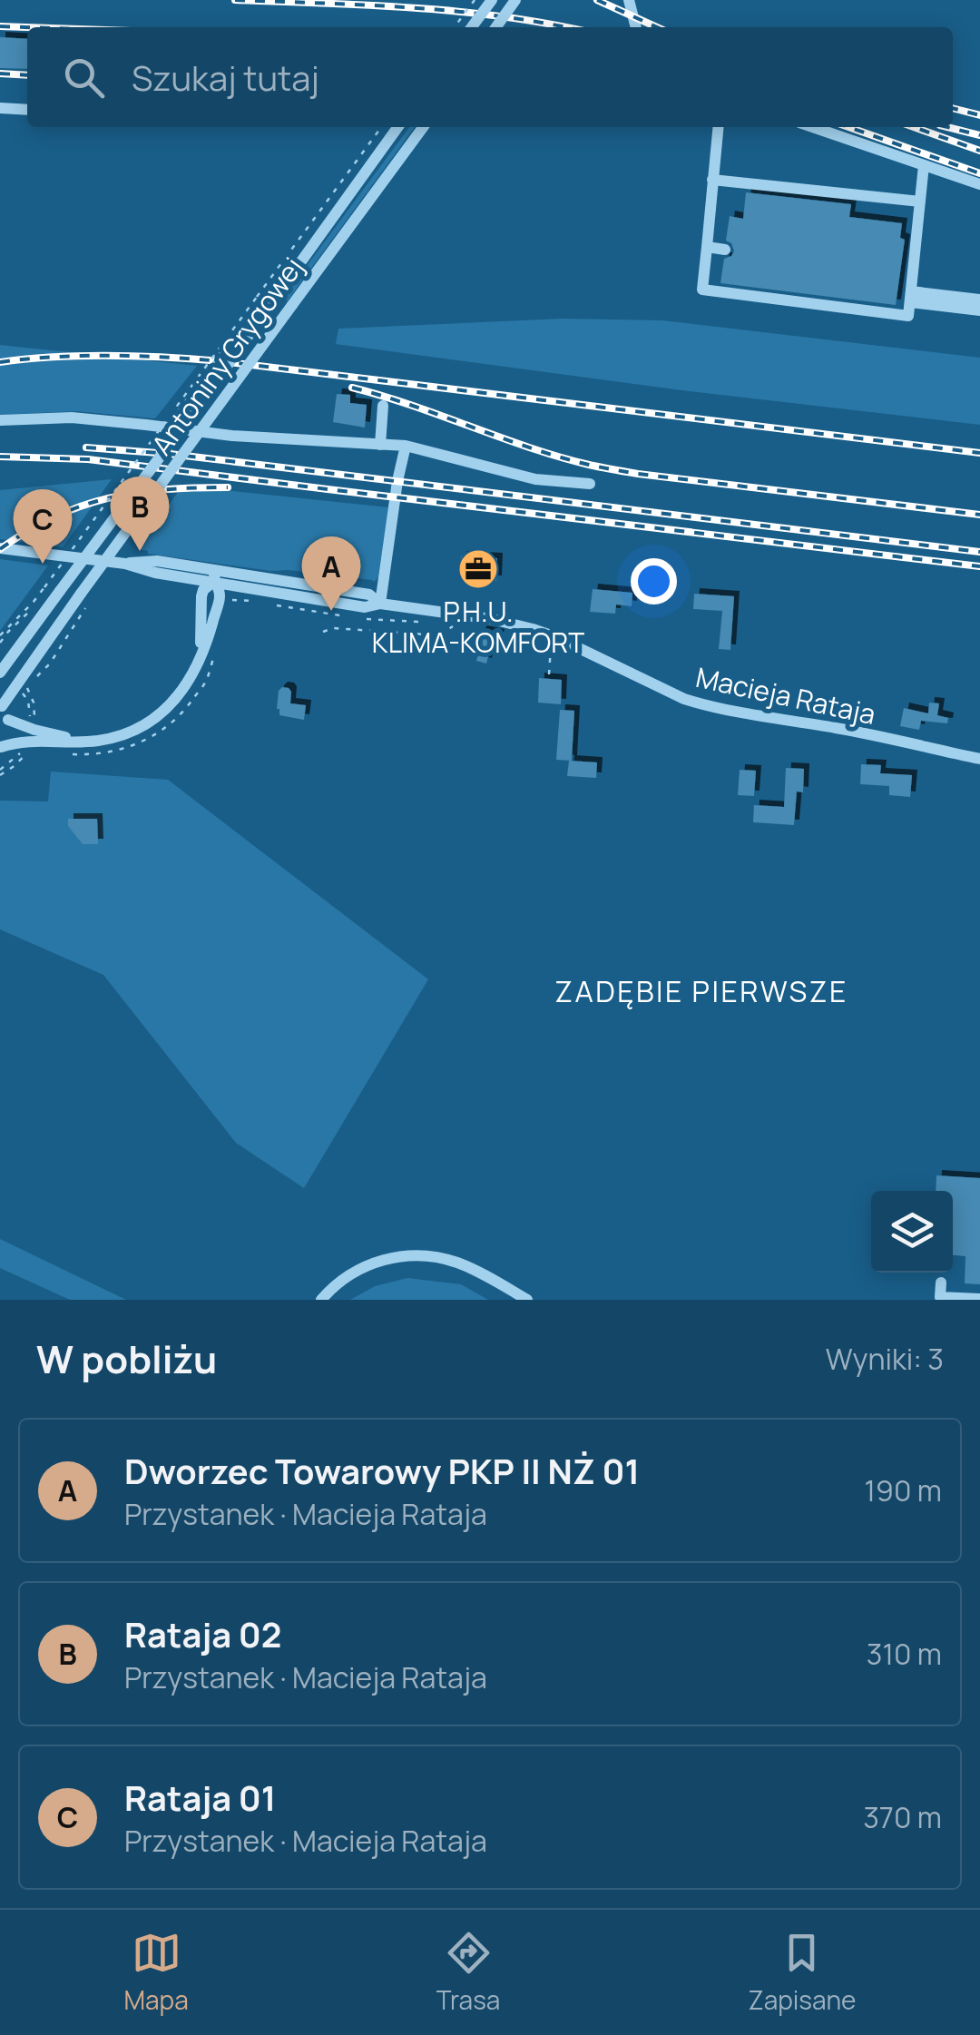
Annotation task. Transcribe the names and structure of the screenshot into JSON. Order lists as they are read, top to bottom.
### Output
{
  "streets": {
    "street": ["Antoniny Grygowej", "Macieja Rataja"]
  },
  "districts": ["ZADĘBIE PIERWSZE"],
  "places": {
    "office": ["P.H.U. KLIMA-KOMFORT"]
  },
  "page": {
    "search": "Szukaj tutaj",
    "pins": ["B", "C", "A"],
    "heading": ["W pobliżu", "Wyniki: 3"],
    "list": [
      {
        "mark": "A",
        "name": "Dworzec Towarowy PKP II NŻ 01",
        "note": "Przystanek · Macieja Rataja",
        "value": "190 m"
      },
      {
        "mark": "B",
        "name": "Rataja 02",
        "note": "Przystanek · Macieja Rataja",
        "value": "310 m"
      },
      {
        "mark": "C",
        "name": "Rataja 01",
        "note": "Przystanek · Macieja Rataja",
        "value": "370 m"
      }
    ],
    "nav": ["Mapa", "Trasa", "Zapisane"]
  }
}
